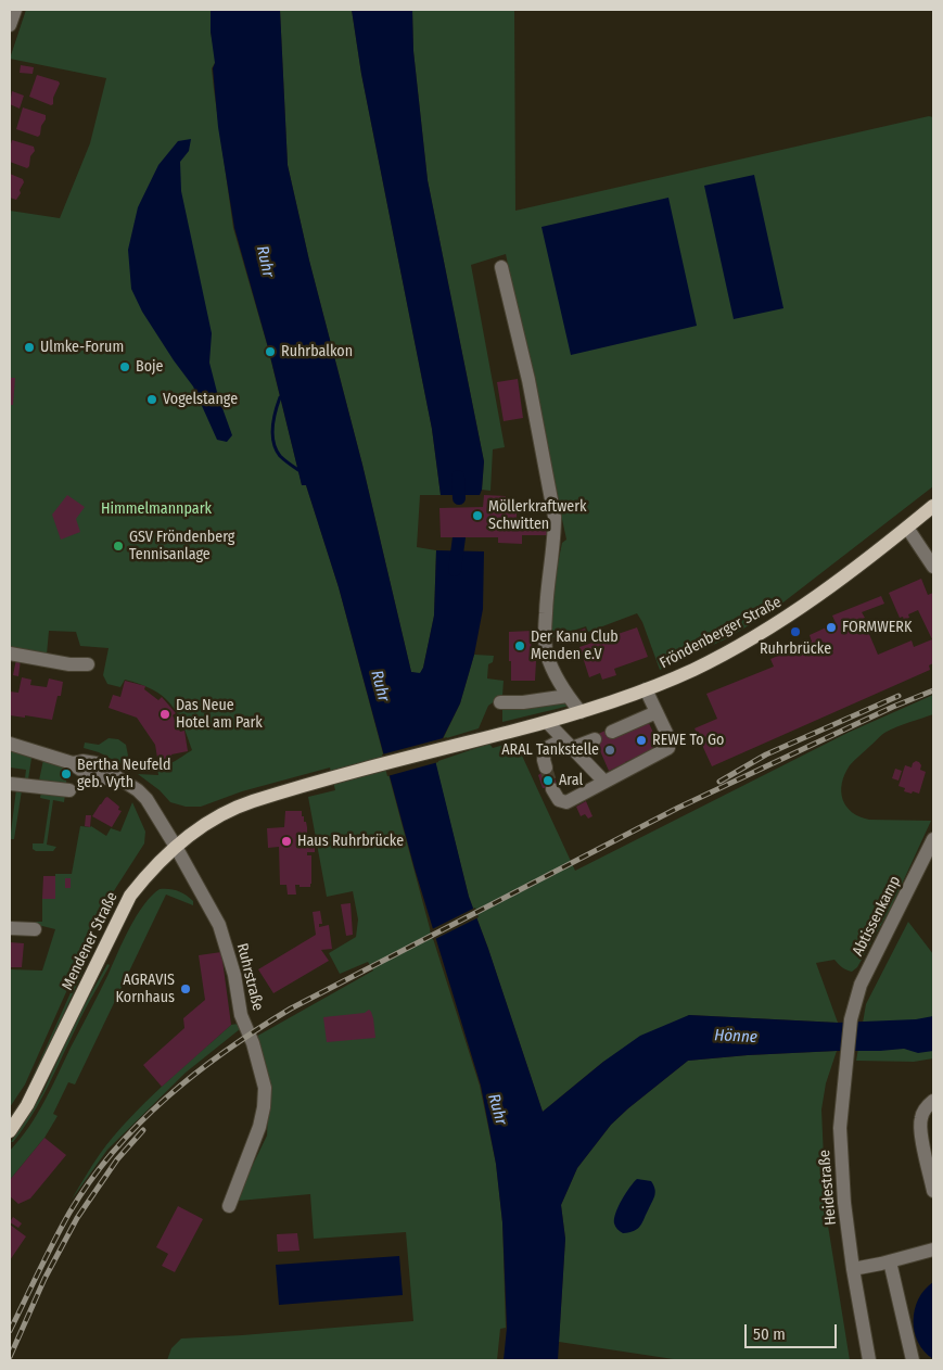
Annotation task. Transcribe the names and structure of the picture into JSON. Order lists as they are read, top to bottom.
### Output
{
  "streets": {
    "main road": ["Fröndenberger Straße", "Mendener Straße"],
    "street": ["Abtissenkamp", "Ruhrstraße", "Heidestraße"]
  },
  "crossings": [
    ["Fröndenberger Straße", "Mendener Straße"],
    ["Abtissenkamp", "Heidestraße"],
    ["Mendener Straße", "Ruhrstraße"]
  ],
  "water": ["Ruhr", "Hönne"],
  "parks": ["Himmelmannpark"],
  "places": [
    "Ulmke-Forum",
    "Ruhrbalkon",
    "Boje",
    "Vogelstange",
    "Möllerkraftwerk Schwitten",
    "GSV Fröndenberg Tennisanlage",
    "FORMWERK",
    "Ruhrbrücke",
    "Der Kanu Club Menden e.V",
    "Das Neue Hotel am Park",
    "REWE To Go",
    "ARAL Tankstelle",
    "Bertha Neufeld geb. Vyth",
    "Aral",
    "Haus Ruhrbrücke",
    "AGRAVIS Kornhaus"
  ],
  "scale_bar": "50 m"
}
